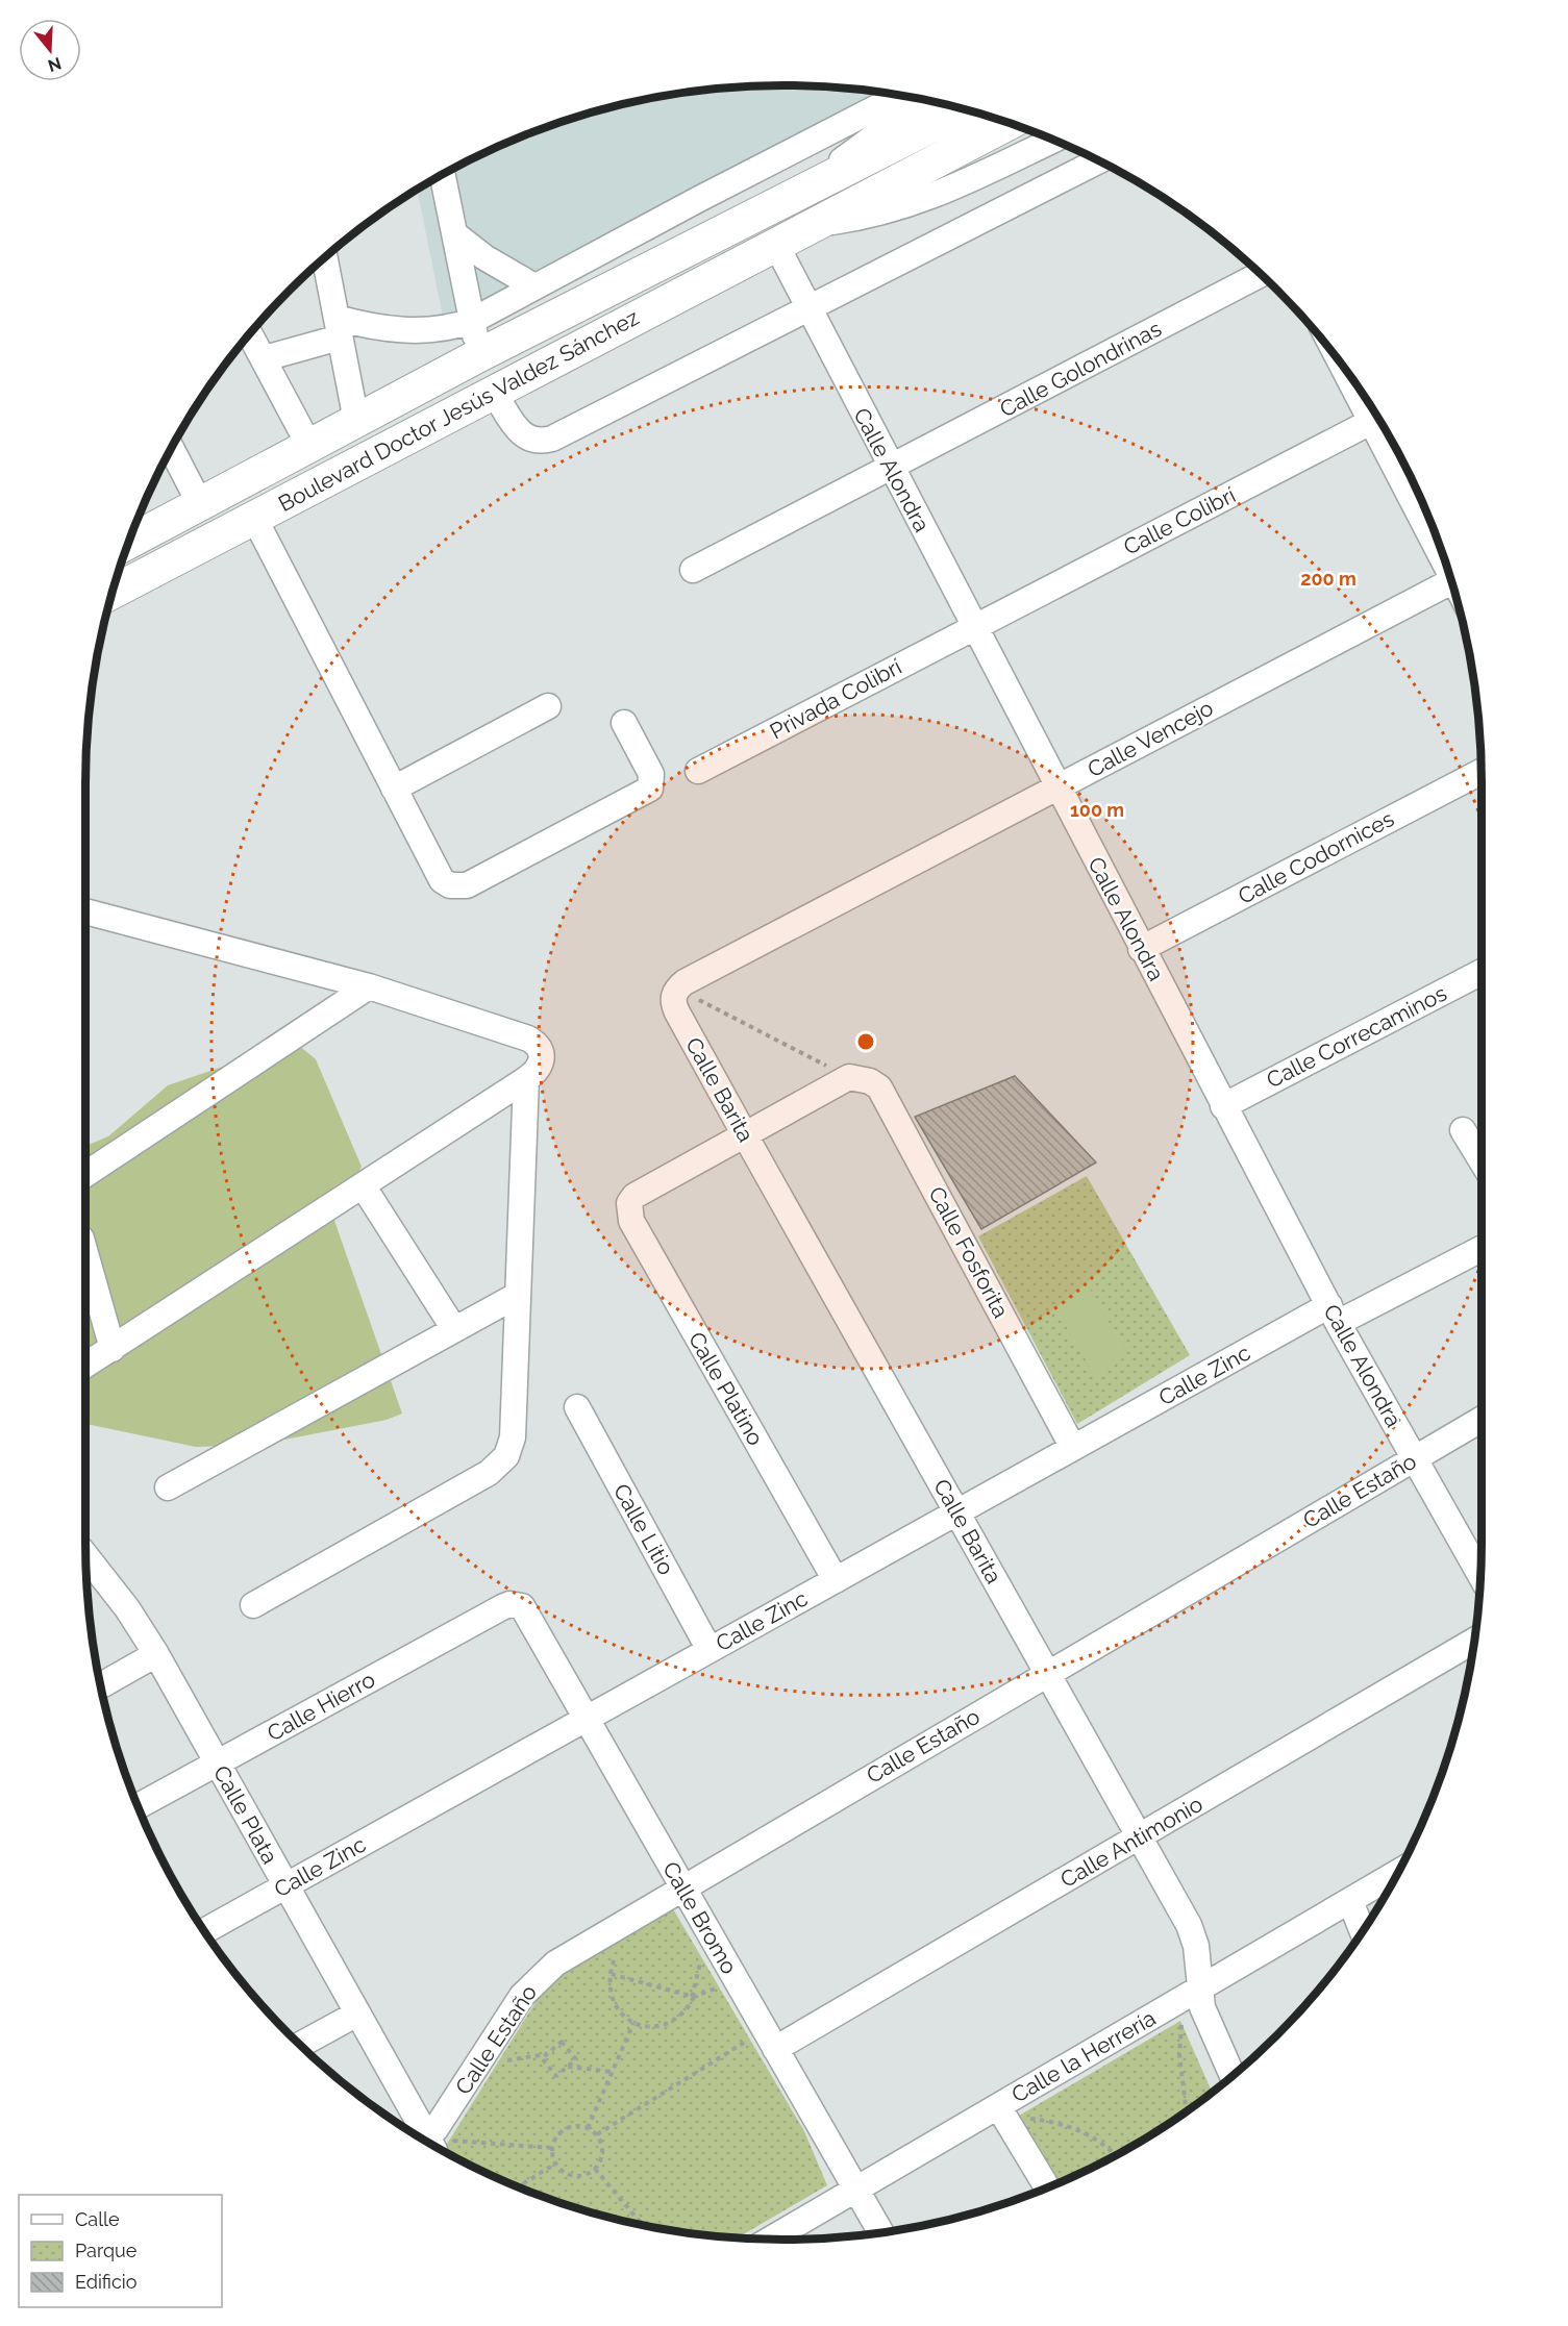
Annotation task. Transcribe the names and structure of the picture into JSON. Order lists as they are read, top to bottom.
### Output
{
  "streets": {
    "main road": ["Boulevard Doctor Jesús Valdez Sánchez"],
    "street": [
      "Calle Golondrinas",
      "Calle Alondra",
      "Calle Colibrí",
      "Privada Colibrí",
      "Calle Vencejo",
      "Calle Codornices",
      "Calle Correcaminos",
      "Calle Barita",
      "Calle Fosforita",
      "Calle Zinc",
      "Calle Platino",
      "Calle Estaño",
      "Calle Litio",
      "Calle Hierro",
      "Calle Plata",
      "Calle Antimonio",
      "Calle Bromo",
      "Calle la Herrería"
    ]
  },
  "crossings": [
    ["Calle Golondrinas", "Calle Alondra"],
    ["Boulevard Doctor Jesús Valdez Sánchez", "Calle Alondra"],
    ["Calle Alondra", "Calle Colibrí"],
    ["Calle Alondra", "Privada Colibrí"],
    ["Calle Alondra", "Calle Vencejo"],
    ["Calle Alondra", "Calle Codornices"],
    ["Calle Alondra", "Calle Correcaminos"],
    ["Calle Alondra", "Calle Zinc"],
    ["Calle Alondra", "Calle Estaño"],
    ["Calle Colibrí", "Privada Colibrí"],
    ["Calle Vencejo", "Calle Barita"],
    ["Calle Barita", "Calle Zinc"],
    ["Calle Barita", "Calle Platino"],
    ["Calle Barita", "Calle Estaño"],
    ["Calle Barita", "Calle Antimonio"],
    ["Calle Barita", "Calle la Herrería"],
    ["Calle Fosforita", "Calle Zinc"],
    ["Calle Zinc", "Calle Platino"],
    ["Calle Zinc", "Calle Litio"],
    ["Calle Zinc", "Calle Plata"],
    ["Calle Zinc", "Calle Bromo"],
    ["Calle Estaño", "Calle Bromo"],
    ["Calle Hierro", "Calle Plata"],
    ["Calle Hierro", "Calle Bromo"],
    ["Calle Antimonio", "Calle Bromo"],
    ["Calle Bromo", "Calle la Herrería"]
  ],
  "legend": ["Calle", "Parque", "Edificio"],
  "north": "bottom",
  "rings": ["200 m", "100 m"]
}
